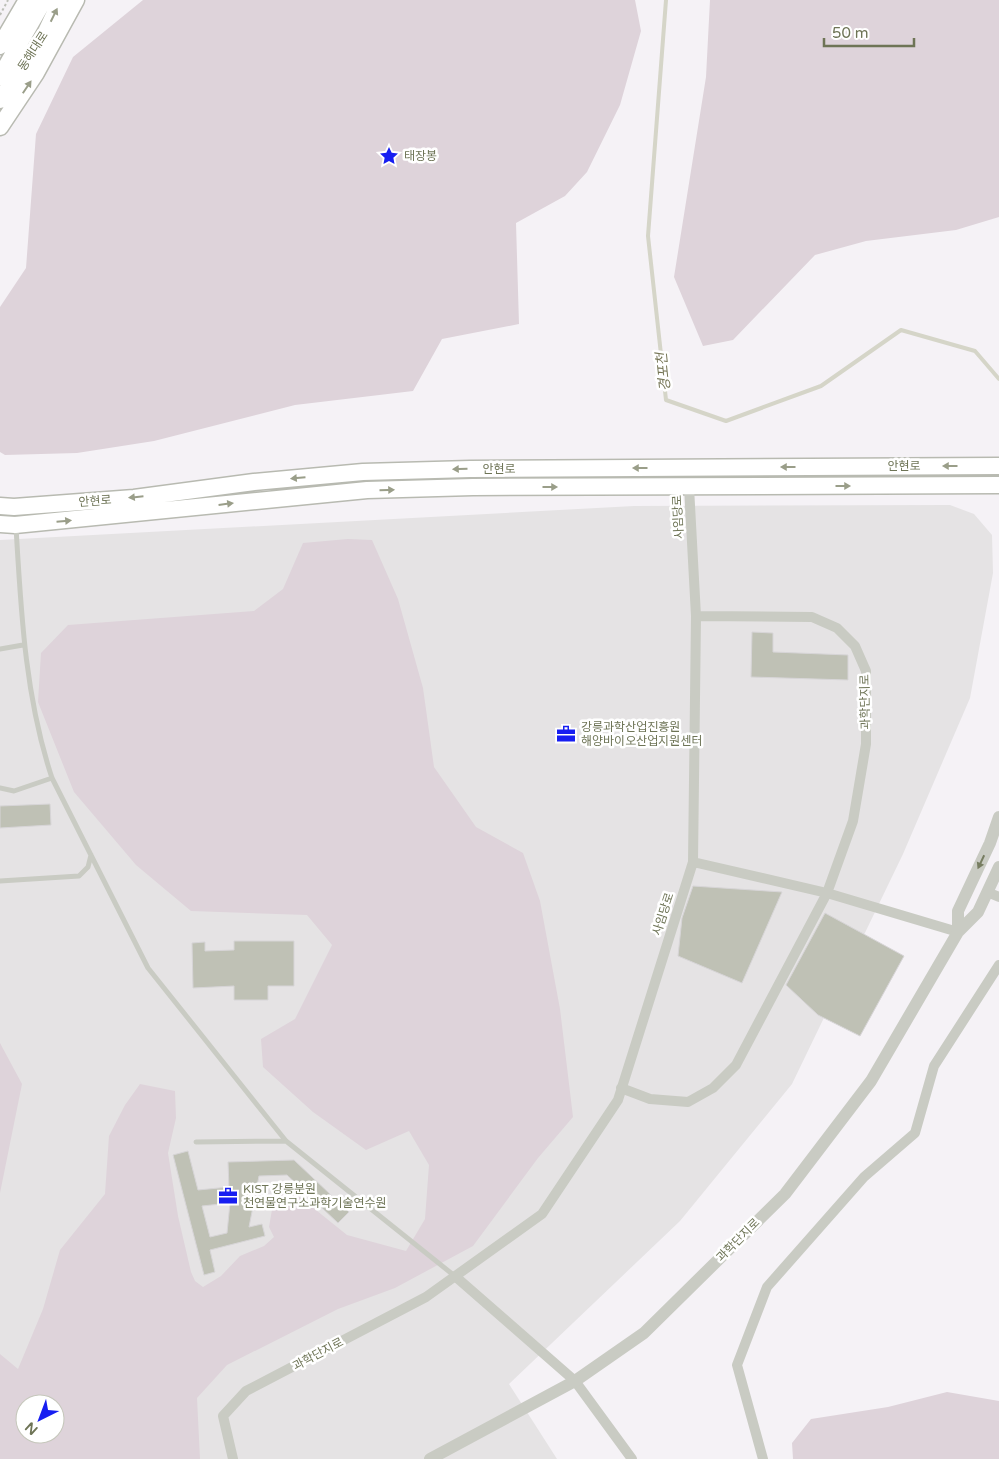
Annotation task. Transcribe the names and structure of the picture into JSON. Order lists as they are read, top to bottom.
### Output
{
  "streets": {
    "highway": ["동해대로", "안현로"],
    "street": ["사임당로", "과학단지로"]
  },
  "crossings": [
    ["안현로", "사임당로"],
    ["사임당로", "과학단지로"]
  ],
  "water": ["경포천"],
  "places": {
    "place": ["태장봉"],
    "office": ["강릉과학산업진흥원 해양바이오산업지원센터", "KIST 강릉분원 천연물연구소과학기술연수원"]
  },
  "scale_bar": "50 m",
  "north": "bottom left"
}
